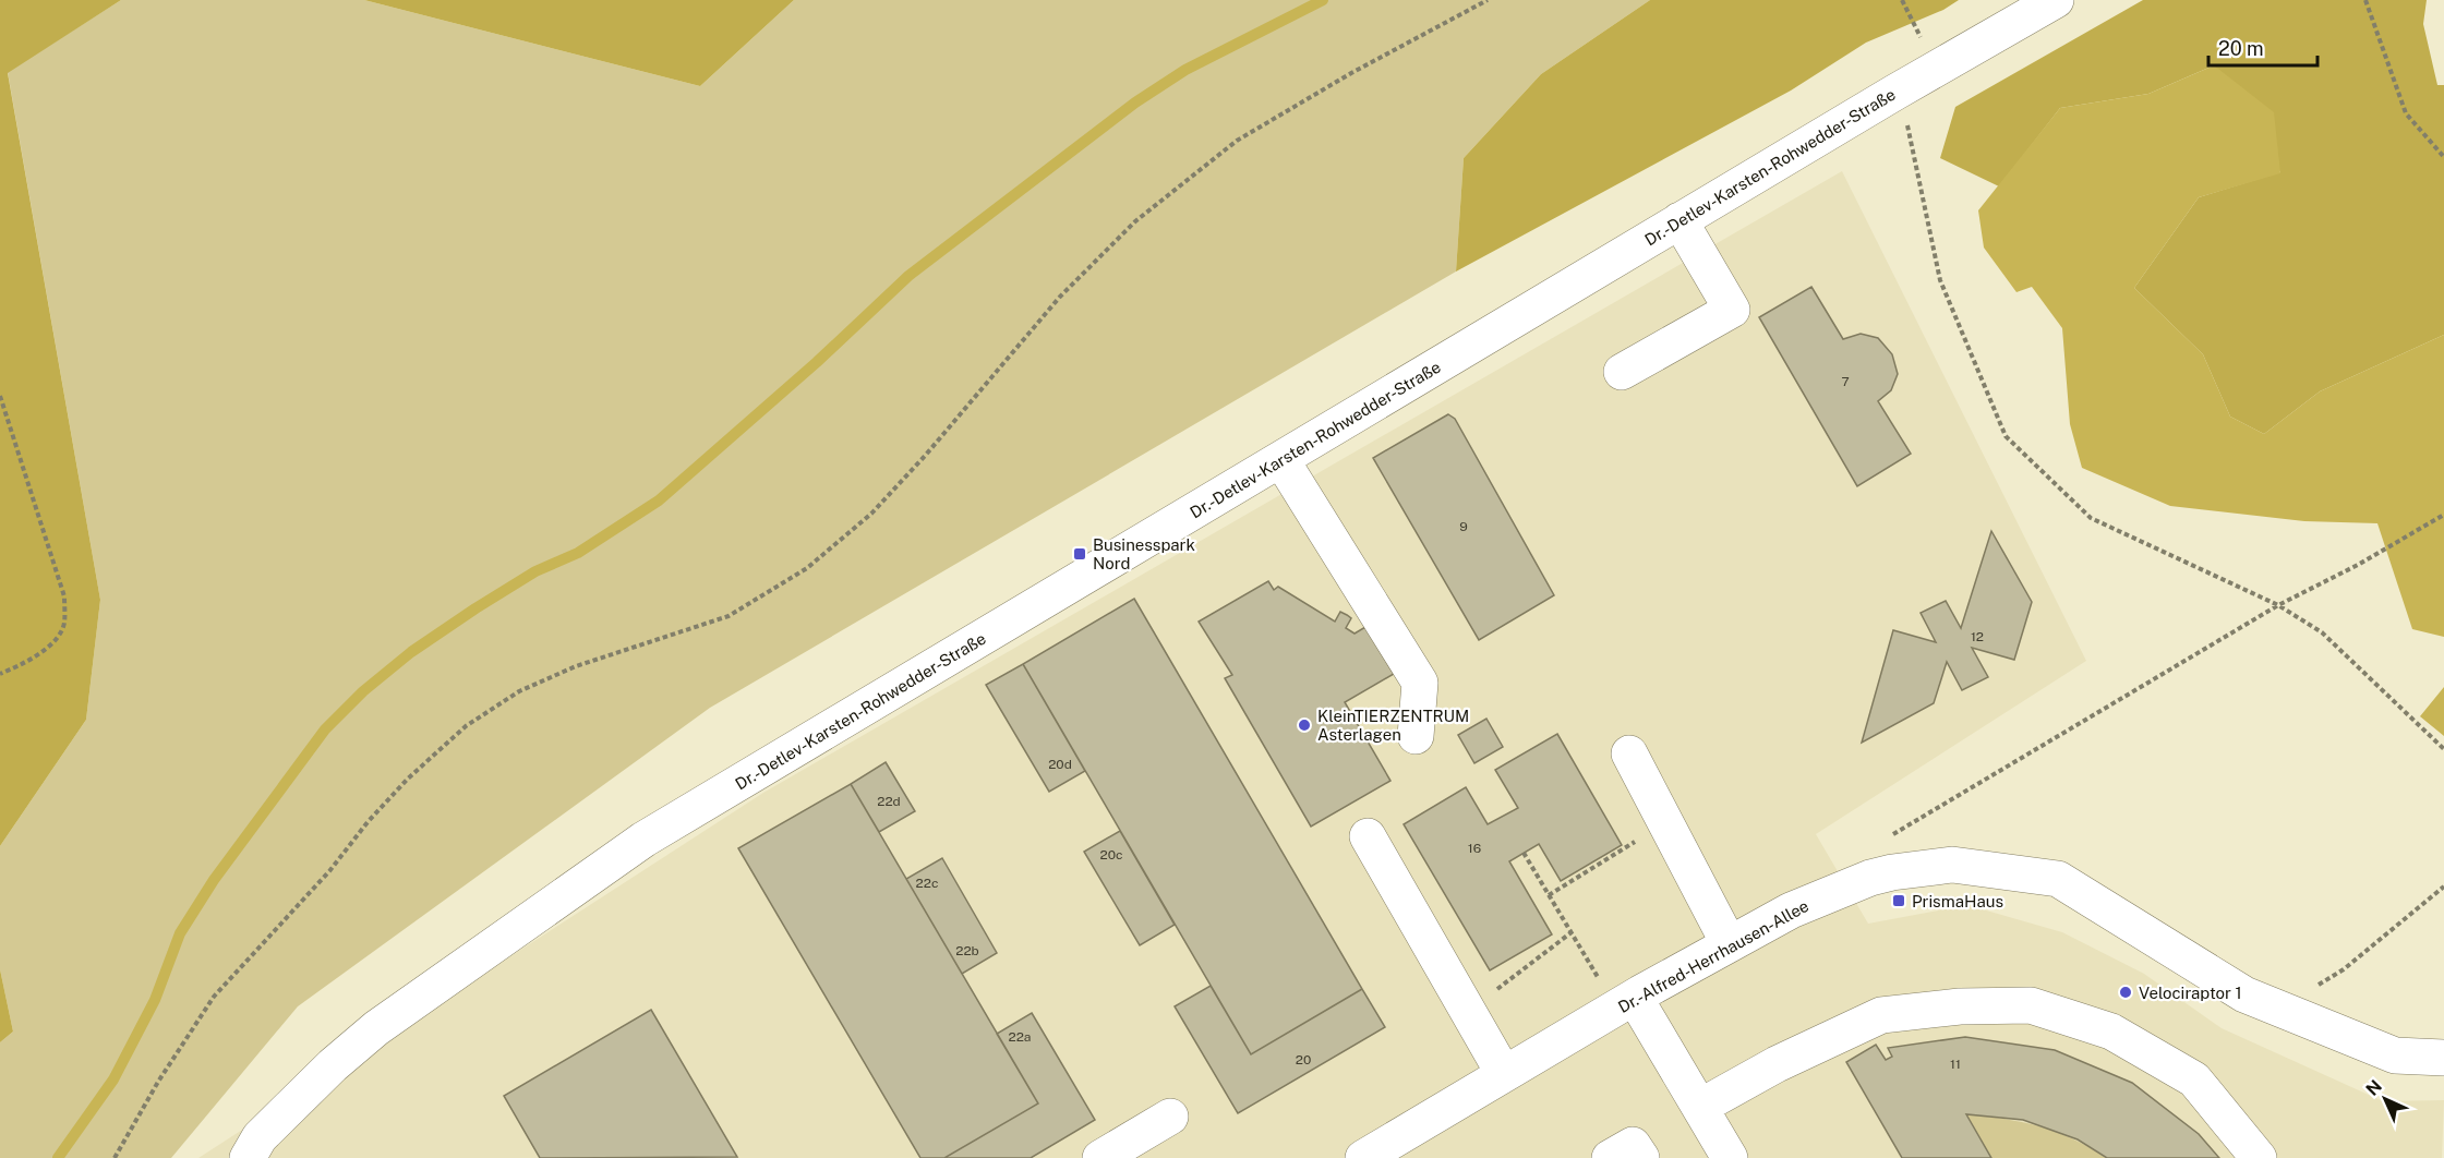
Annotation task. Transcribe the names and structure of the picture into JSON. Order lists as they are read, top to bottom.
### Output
{
  "streets": {
    "street": ["Dr.-Detlev-Karsten-Rohwedder-Straße", "Dr.-Alfred-Herrhausen-Allee"]
  },
  "places": {
    "transit": ["Businesspark Nord", "PrismaHaus"],
    "other": ["KleinTIERZENTRUM Asterlagen", "Velociraptor 1"]
  },
  "house_numbers": [
    "7",
    "9",
    "12",
    "20d",
    "22d",
    "16",
    "20c",
    "22c",
    "22b",
    "22a",
    "20",
    "11"
  ],
  "scale_bar": "20 m",
  "north": "top left"
}
